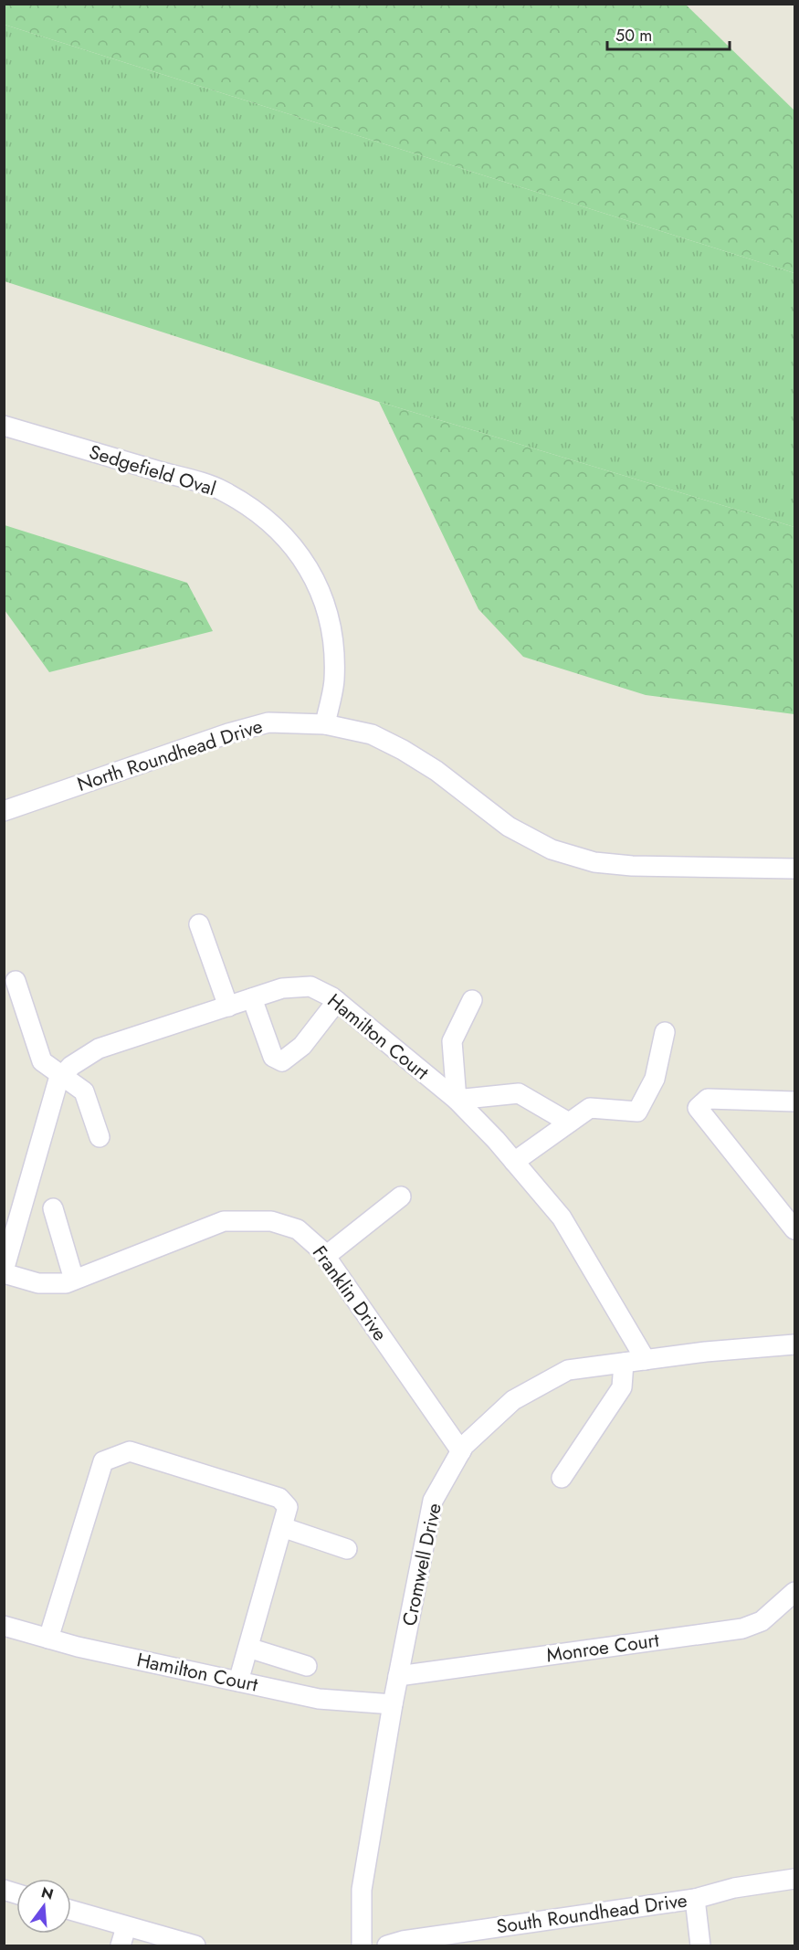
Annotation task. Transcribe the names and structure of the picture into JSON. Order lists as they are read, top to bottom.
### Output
{
  "streets": {
    "street": [
      "Sedgefield Oval",
      "North Roundhead Drive",
      "Hamilton Court",
      "Franklin Drive",
      "Cromwell Drive",
      "Monroe Court",
      "South Roundhead Drive"
    ]
  },
  "crossings": [
    ["Sedgefield Oval", "North Roundhead Drive"],
    ["Hamilton Court", "Franklin Drive"],
    ["Hamilton Court", "Cromwell Drive"],
    ["Franklin Drive", "Cromwell Drive"],
    ["Cromwell Drive", "Monroe Court"]
  ],
  "scale_bar": "50 m",
  "north": "top"
}
